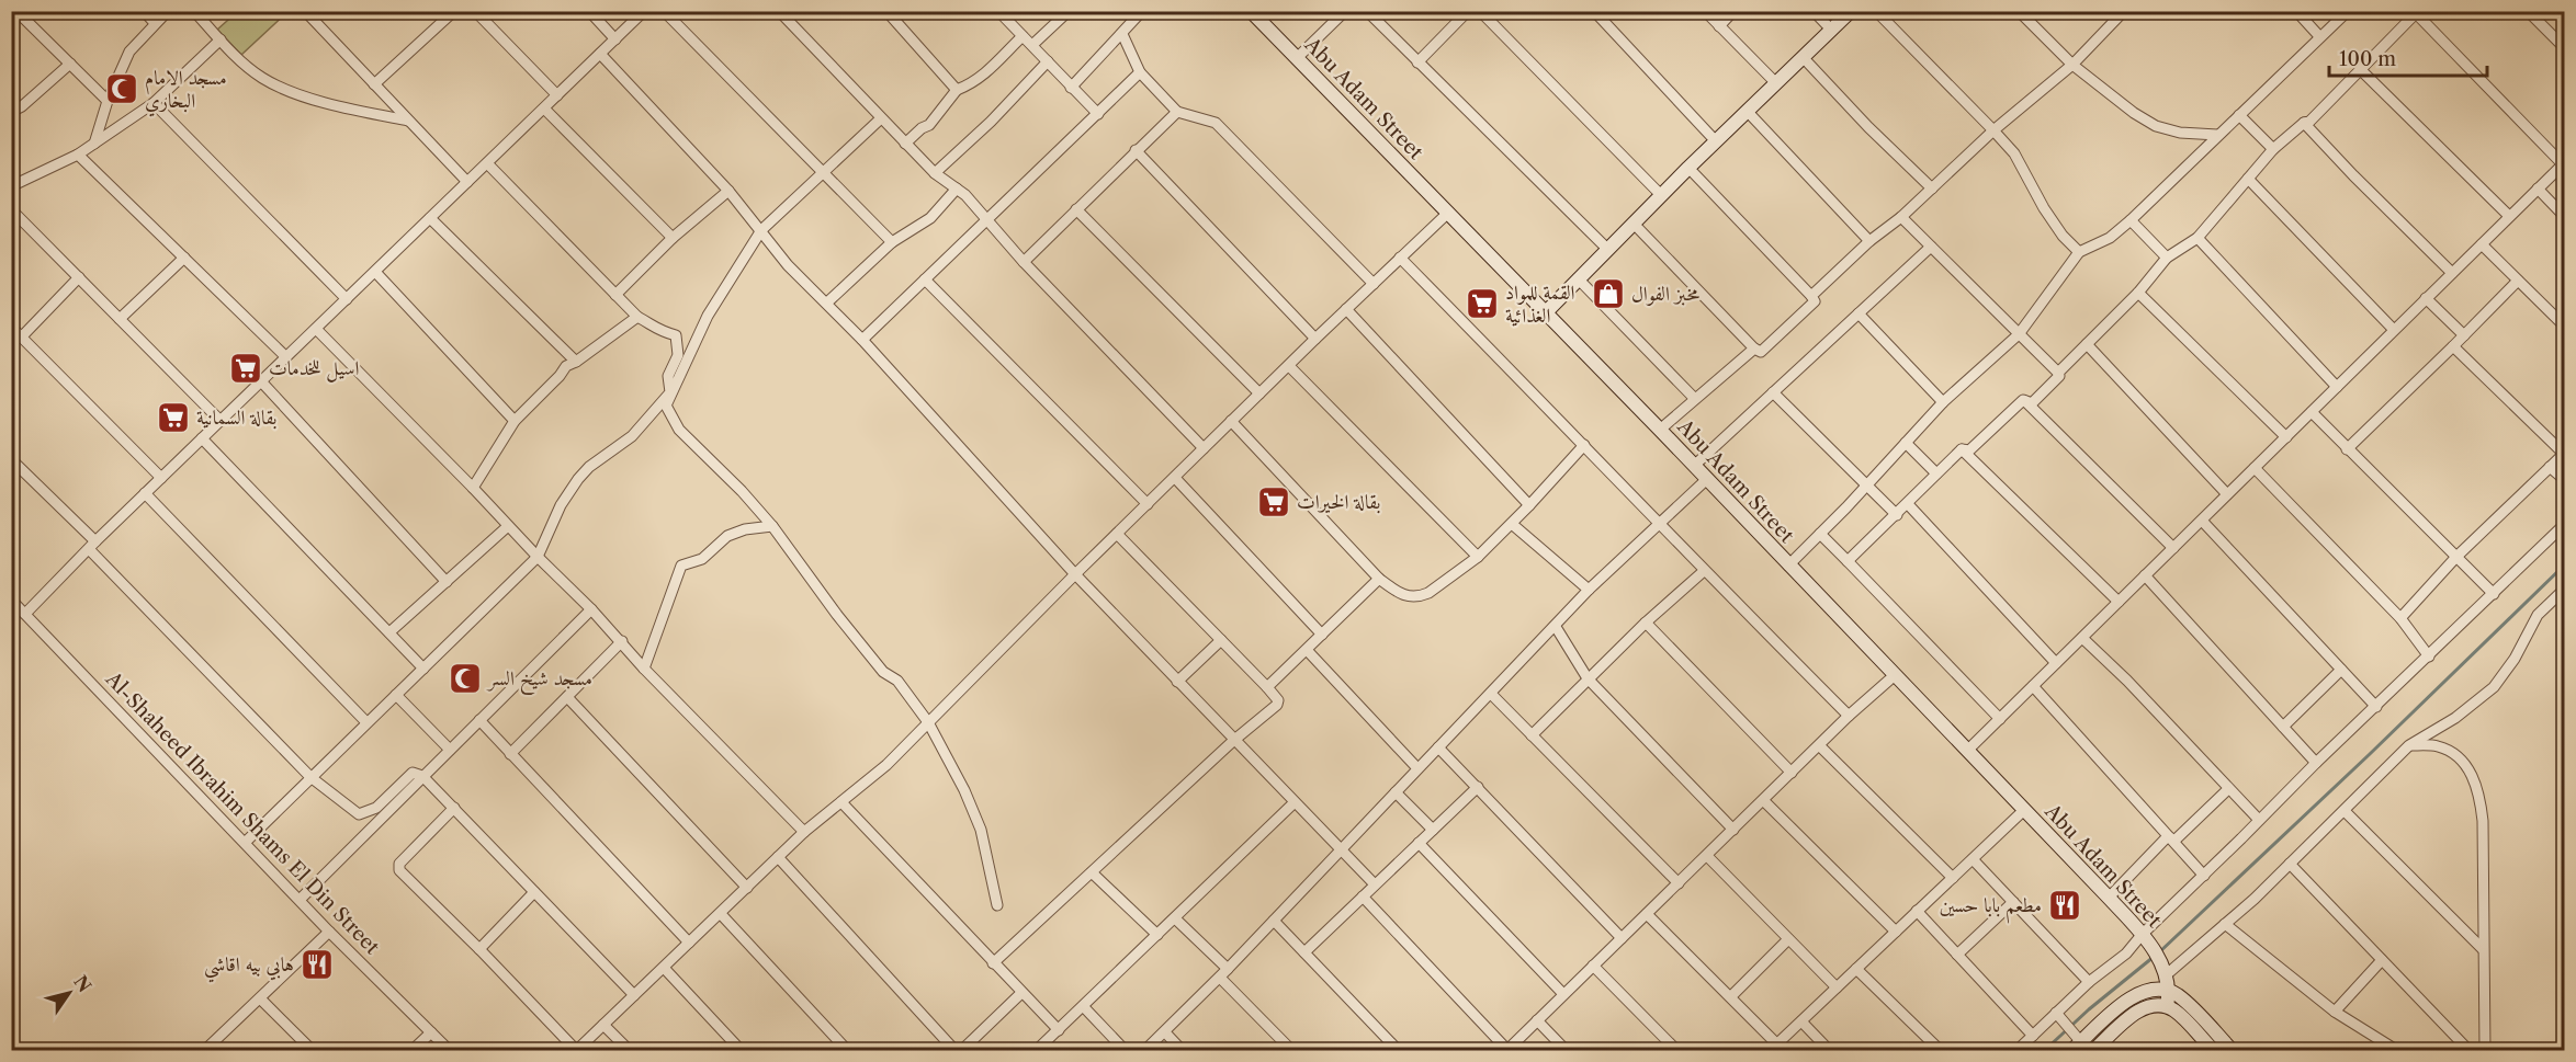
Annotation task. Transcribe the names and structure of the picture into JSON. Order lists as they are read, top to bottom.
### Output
{
  "streets": {
    "street": ["Abu Adam Street", "Al-Shaheed Ibrahim Shams El Din Street"]
  },
  "places": {
    "mosque": ["مسجد الامام البخاري", "مسجد شيخ السر"],
    "shop": ["مخبز الفوال"],
    "supermarket": [
      "القمة للمواد الغذائية",
      "اسيل للخدمات",
      "بقالة السمانية",
      "بقالة الخيرات"
    ],
    "restaurant": ["مطعم بابا حسين", "هابي بيه اقاشي"]
  },
  "scale_bar": "100 m",
  "north": "top right"
}
